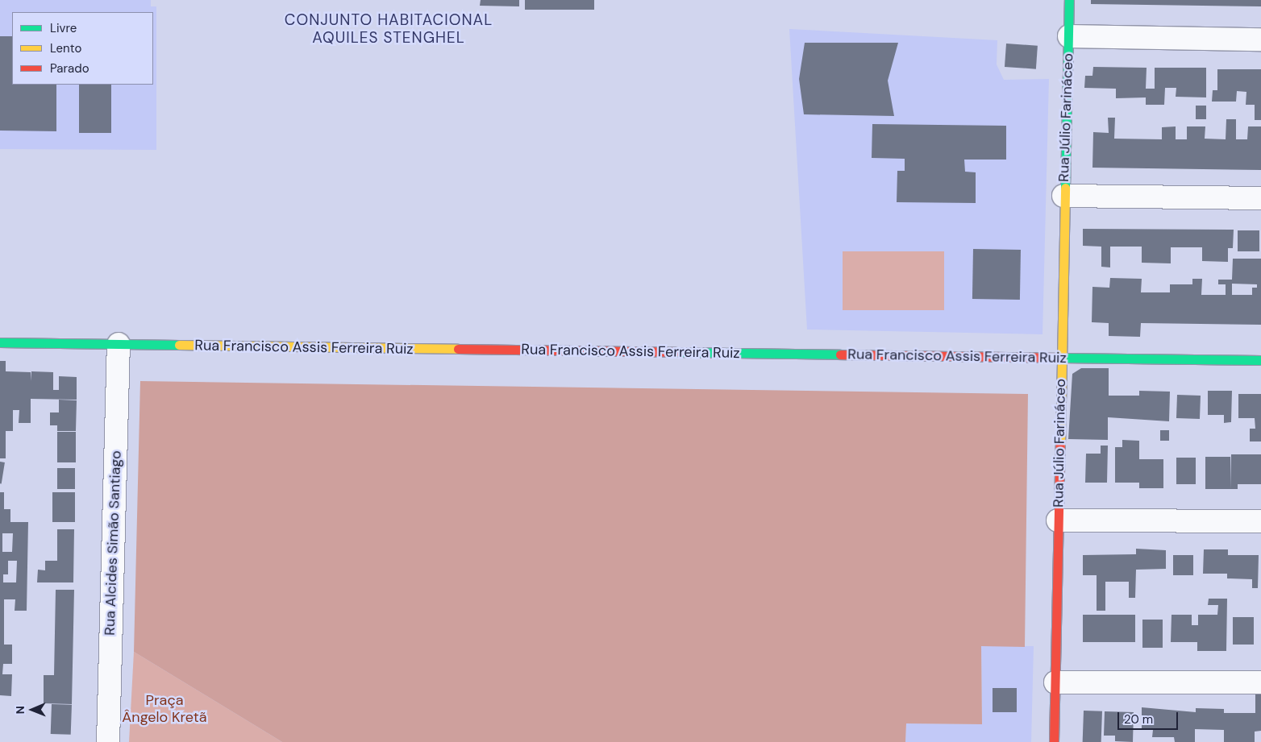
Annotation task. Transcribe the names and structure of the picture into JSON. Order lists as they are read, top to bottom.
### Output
{
  "streets": {
    "street": ["Rua Júlio Farináceo", "Rua Francisco Assis Ferreira Ruiz", "Rua Alcides Simão Santiago"]
  },
  "crossings": [
    ["Rua Júlio Farináceo", "Rua Francisco Assis Ferreira Ruiz"],
    ["Rua Francisco Assis Ferreira Ruiz", "Rua Alcides Simão Santiago"]
  ],
  "districts": ["CONJUNTO HABITACIONAL AQUILES STENGHEL"],
  "parks": ["Praça Ângelo Kretã"],
  "legend": ["Livre", "Lento", "Parado"],
  "scale_bar": "20 m",
  "north": "left"
}
